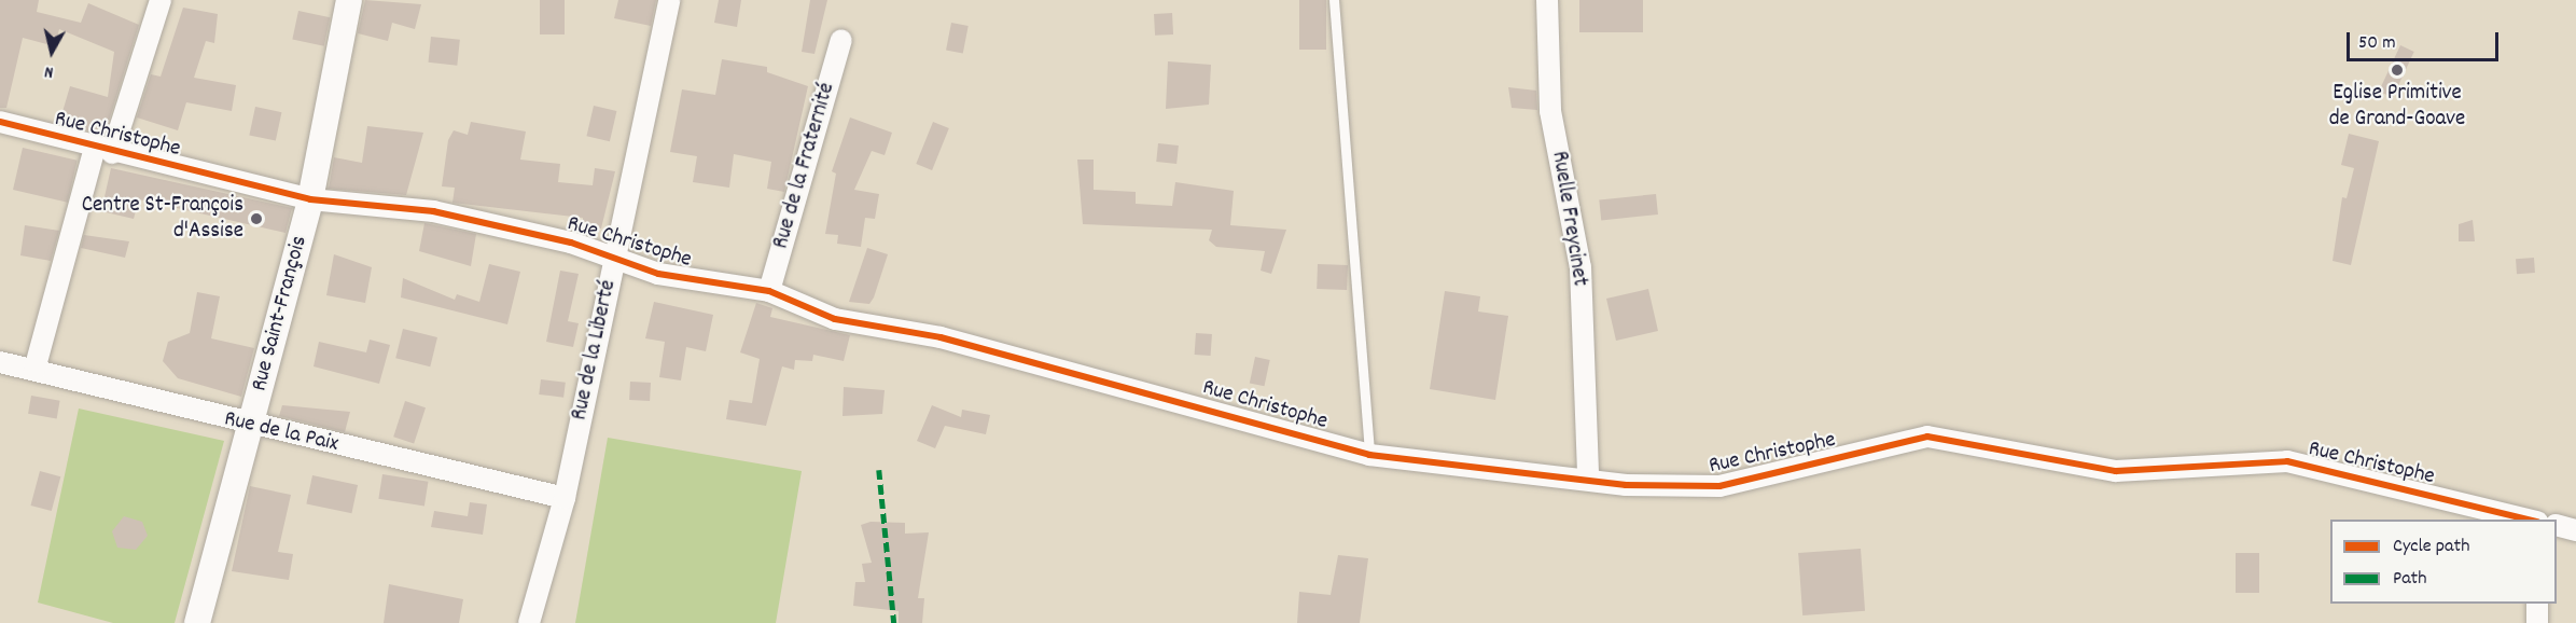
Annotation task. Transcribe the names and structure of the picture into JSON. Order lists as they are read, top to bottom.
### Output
{
  "streets": {
    "street": [
      "Rue Christophe",
      "Rue de la Fraternité",
      "Ruelle Freycinet",
      "Rue Saint-François",
      "Rue de la Liberté",
      "Rue de la Paix"
    ]
  },
  "crossings": [
    ["Rue Christophe", "Rue de la Fraternité"],
    ["Rue Christophe", "Ruelle Freycinet"],
    ["Rue Christophe", "Rue Saint-François"],
    ["Rue Christophe", "Rue de la Liberté"],
    ["Rue Saint-François", "Rue de la Paix"],
    ["Rue de la Liberté", "Rue de la Paix"]
  ],
  "places": ["Eglise Primitive de Grand-Goave", "Centre St-François d'Assise"],
  "legend": ["Cycle path", "Path"],
  "scale_bar": "50 m",
  "north": "bottom"
}
